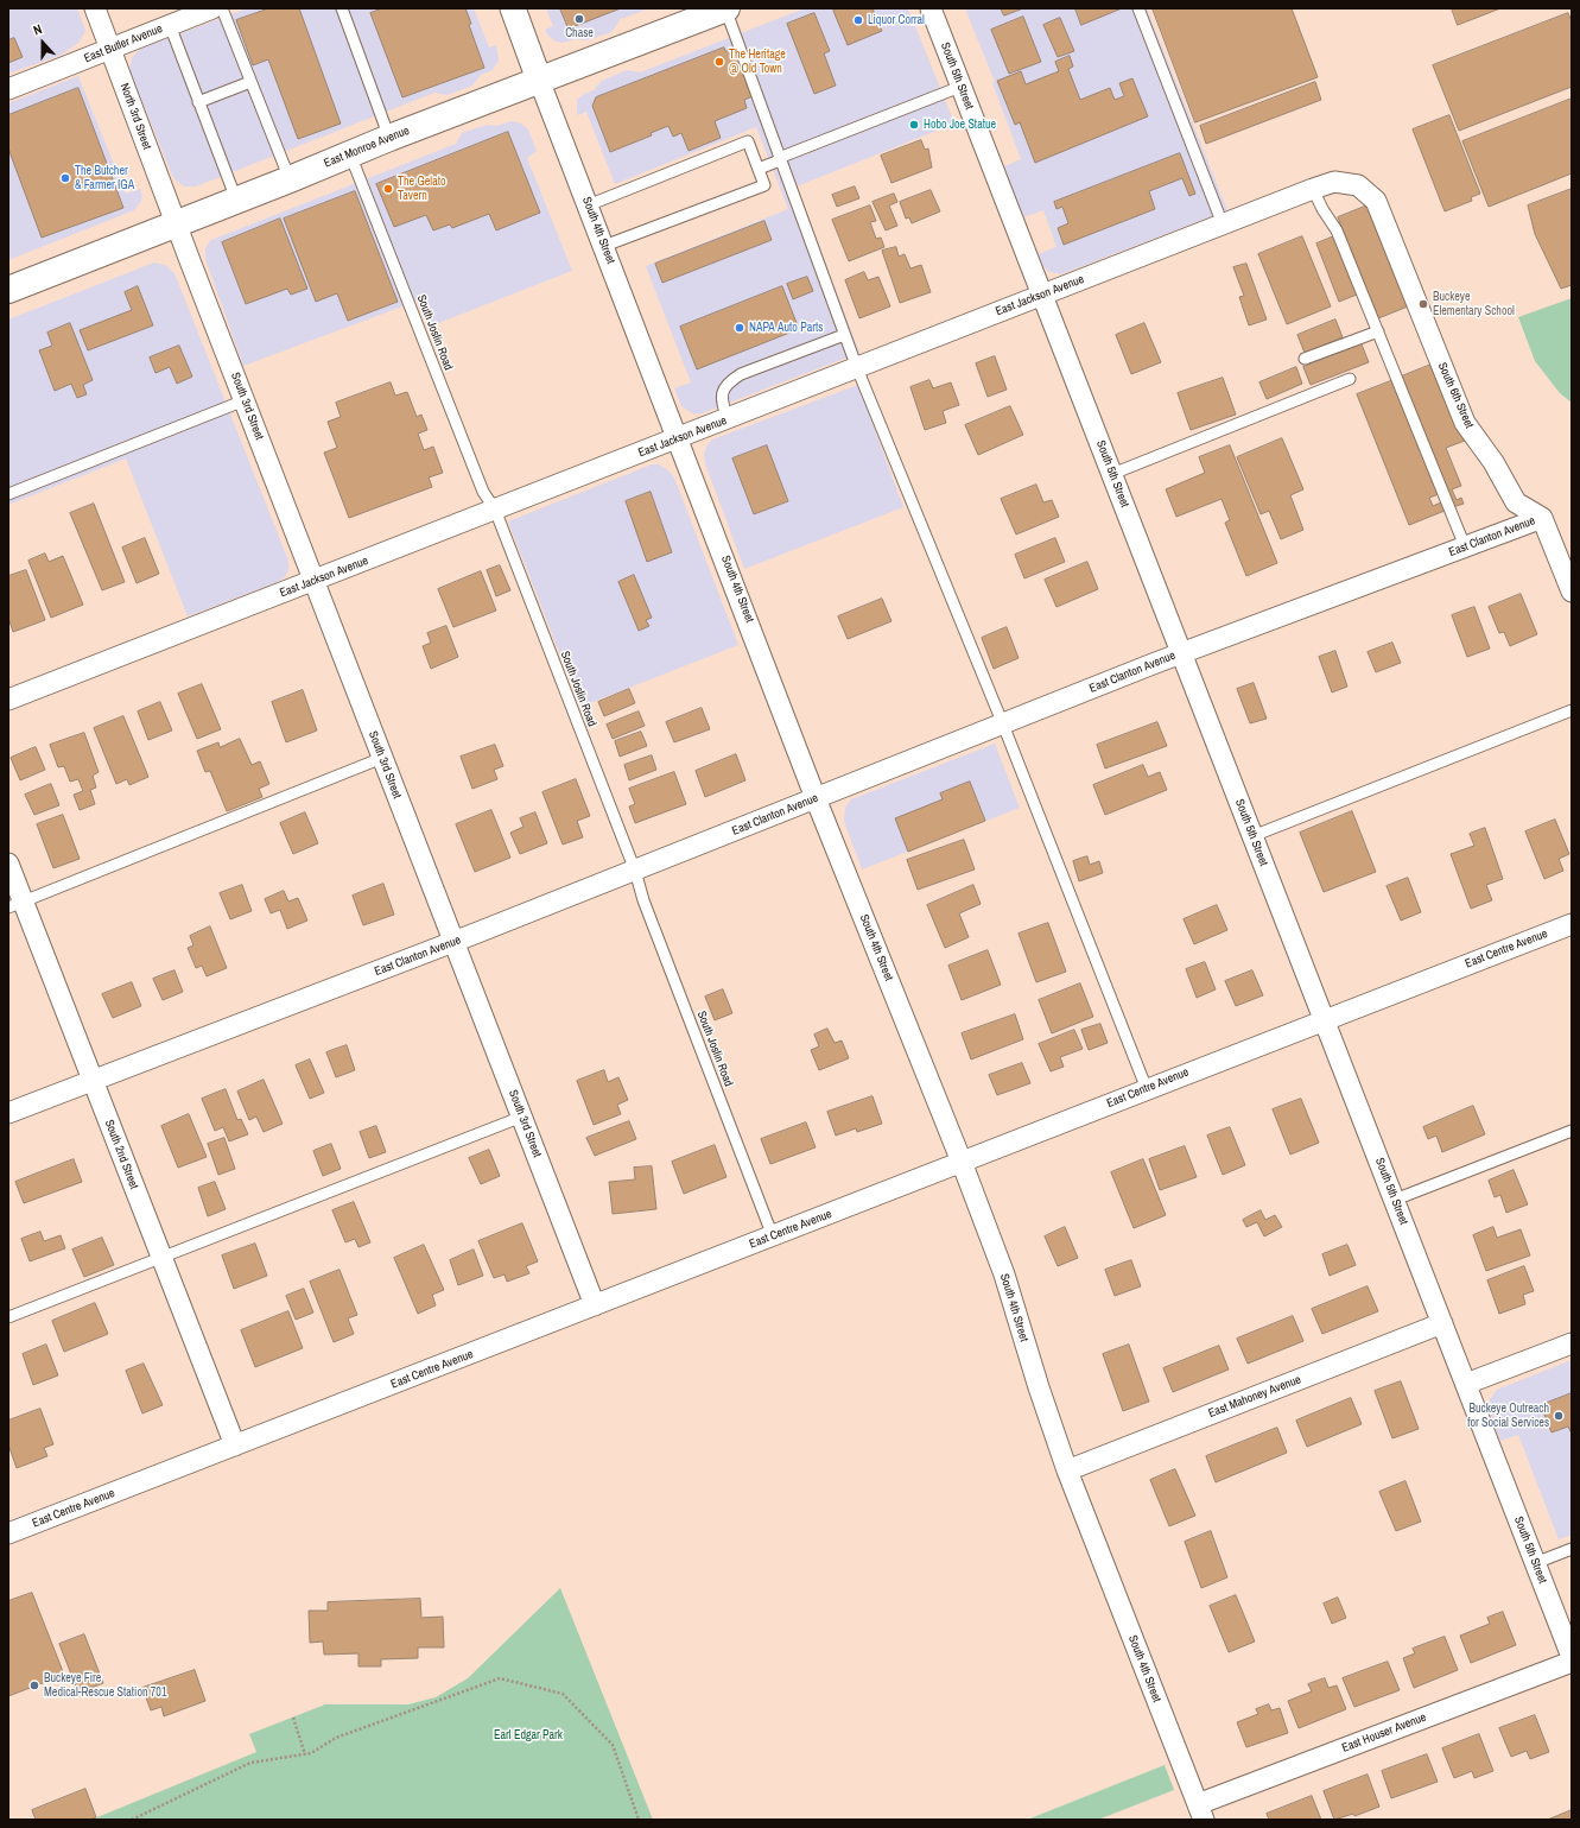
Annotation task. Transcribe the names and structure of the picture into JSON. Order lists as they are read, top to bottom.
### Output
{
  "streets": {
    "main road": ["East Monroe Avenue"],
    "street": [
      "East Butler Avenue",
      "South 5th Street",
      "North 3rd Street",
      "South 4th Street",
      "East Jackson Avenue",
      "South 6th Street",
      "South 3rd Street",
      "East Clanton Avenue",
      "East Centre Avenue",
      "South 2nd Street",
      "East Mahoney Avenue",
      "East Houser Avenue"
    ],
    "lane": ["South Joslin Road"]
  },
  "crossings": [
    ["East Butler Avenue", "North 3rd Street"],
    ["South 5th Street", "East Jackson Avenue"],
    ["South 5th Street", "East Clanton Avenue"],
    ["South 5th Street", "East Centre Avenue"],
    ["South 5th Street", "East Mahoney Avenue"],
    ["North 3rd Street", "East Monroe Avenue"],
    ["North 3rd Street", "South 3rd Street"],
    ["East Monroe Avenue", "South 4th Street"],
    ["East Monroe Avenue", "South Joslin Road"],
    ["East Monroe Avenue", "South 3rd Street"],
    ["South 4th Street", "East Jackson Avenue"],
    ["South 4th Street", "East Clanton Avenue"],
    ["South 4th Street", "East Centre Avenue"],
    ["South 4th Street", "East Mahoney Avenue"],
    ["South 4th Street", "East Houser Avenue"],
    ["East Jackson Avenue", "South Joslin Road"],
    ["East Jackson Avenue", "South 6th Street"],
    ["East Jackson Avenue", "South 3rd Street"],
    ["South Joslin Road", "East Clanton Avenue"],
    ["South Joslin Road", "East Centre Avenue"],
    ["South 6th Street", "East Clanton Avenue"],
    ["South 3rd Street", "East Clanton Avenue"],
    ["South 3rd Street", "East Centre Avenue"],
    ["East Clanton Avenue", "South 2nd Street"],
    ["East Centre Avenue", "South 2nd Street"]
  ],
  "parks": ["Earl Edgar Park"],
  "places": [
    "Chase",
    "Liquor Corral",
    "The Heritage @ Old Town",
    "Hobo Joe Statue",
    "The Butcher & Farmer IGA",
    "The Gelato Tavern",
    "Buckeye Elementary School",
    "NAPA Auto Parts",
    "Buckeye Outreach for Social Services",
    "Buckeye Fire Medical-Rescue Station 701"
  ],
  "north": "top"
}
